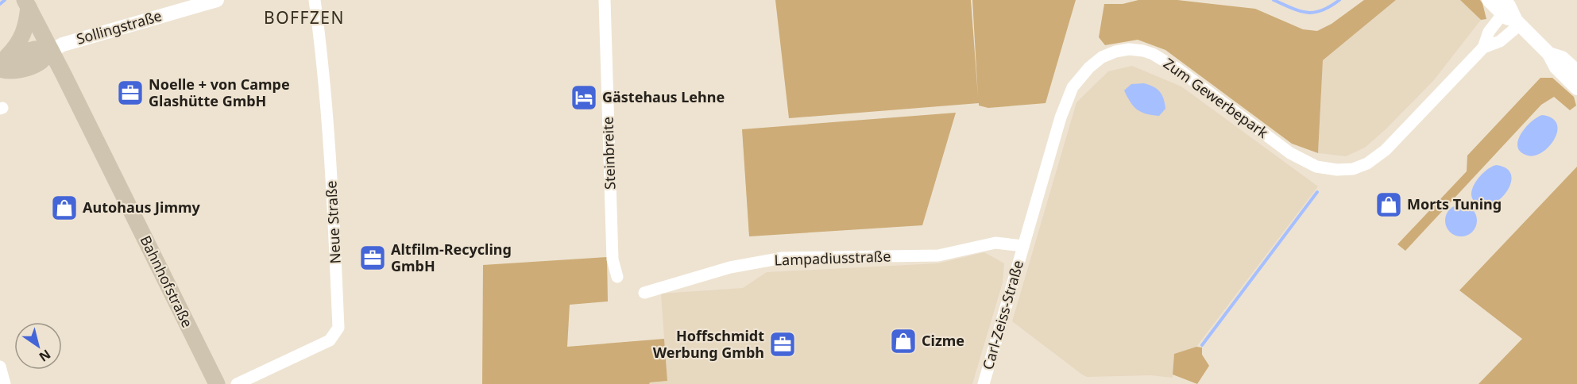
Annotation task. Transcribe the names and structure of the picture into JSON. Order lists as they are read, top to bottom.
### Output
{
  "streets": {
    "main road": ["Bahnhofstraße"],
    "street": [
      "Sollingstraße",
      "Zum Gewerbepark",
      "Steinbreite",
      "Neue Straße",
      "Lampadiusstraße",
      "Carl-Zeiss-Straße"
    ]
  },
  "crossings": [
    ["Sollingstraße", "Bahnhofstraße"],
    ["Zum Gewerbepark", "Lampadiusstraße"],
    ["Zum Gewerbepark", "Carl-Zeiss-Straße"],
    ["Lampadiusstraße", "Carl-Zeiss-Straße"]
  ],
  "districts": ["BOFFZEN"],
  "places": {
    "office": ["Noelle + von Campe Glashütte GmbH", "Altfilm-Recycling GmbH", "Hoffschmidt Werbung Gmbh"],
    "hotel": ["Gästehaus Lehne"],
    "shop": ["Morts Tuning", "Autohaus Jimmy", "Cizme"]
  },
  "north": "bottom right"
}
